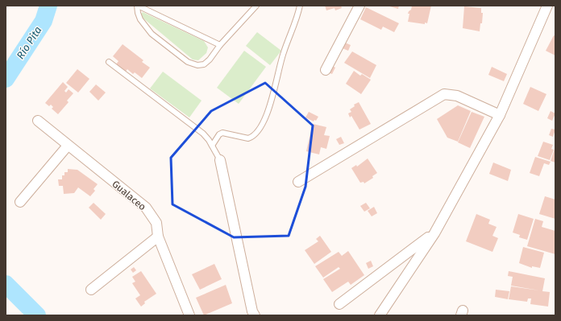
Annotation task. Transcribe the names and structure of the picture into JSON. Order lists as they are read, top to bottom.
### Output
{
  "streets": {
    "street": ["Gualaceo"]
  },
  "water": ["Río Pita"]
}
